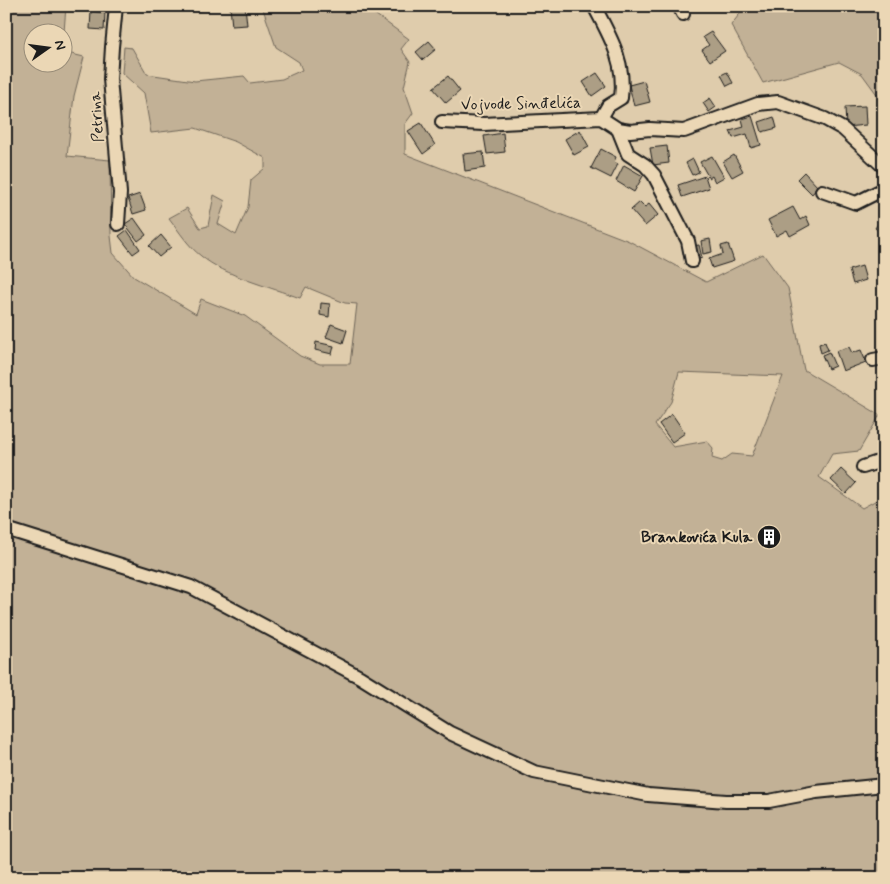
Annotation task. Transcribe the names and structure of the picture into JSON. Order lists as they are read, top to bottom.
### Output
{
  "streets": {
    "street": ["Vojvode Sinđelića", "Petrina"]
  },
  "places": {
    "building": ["Brankovića Kula"]
  },
  "north": "right"
}
